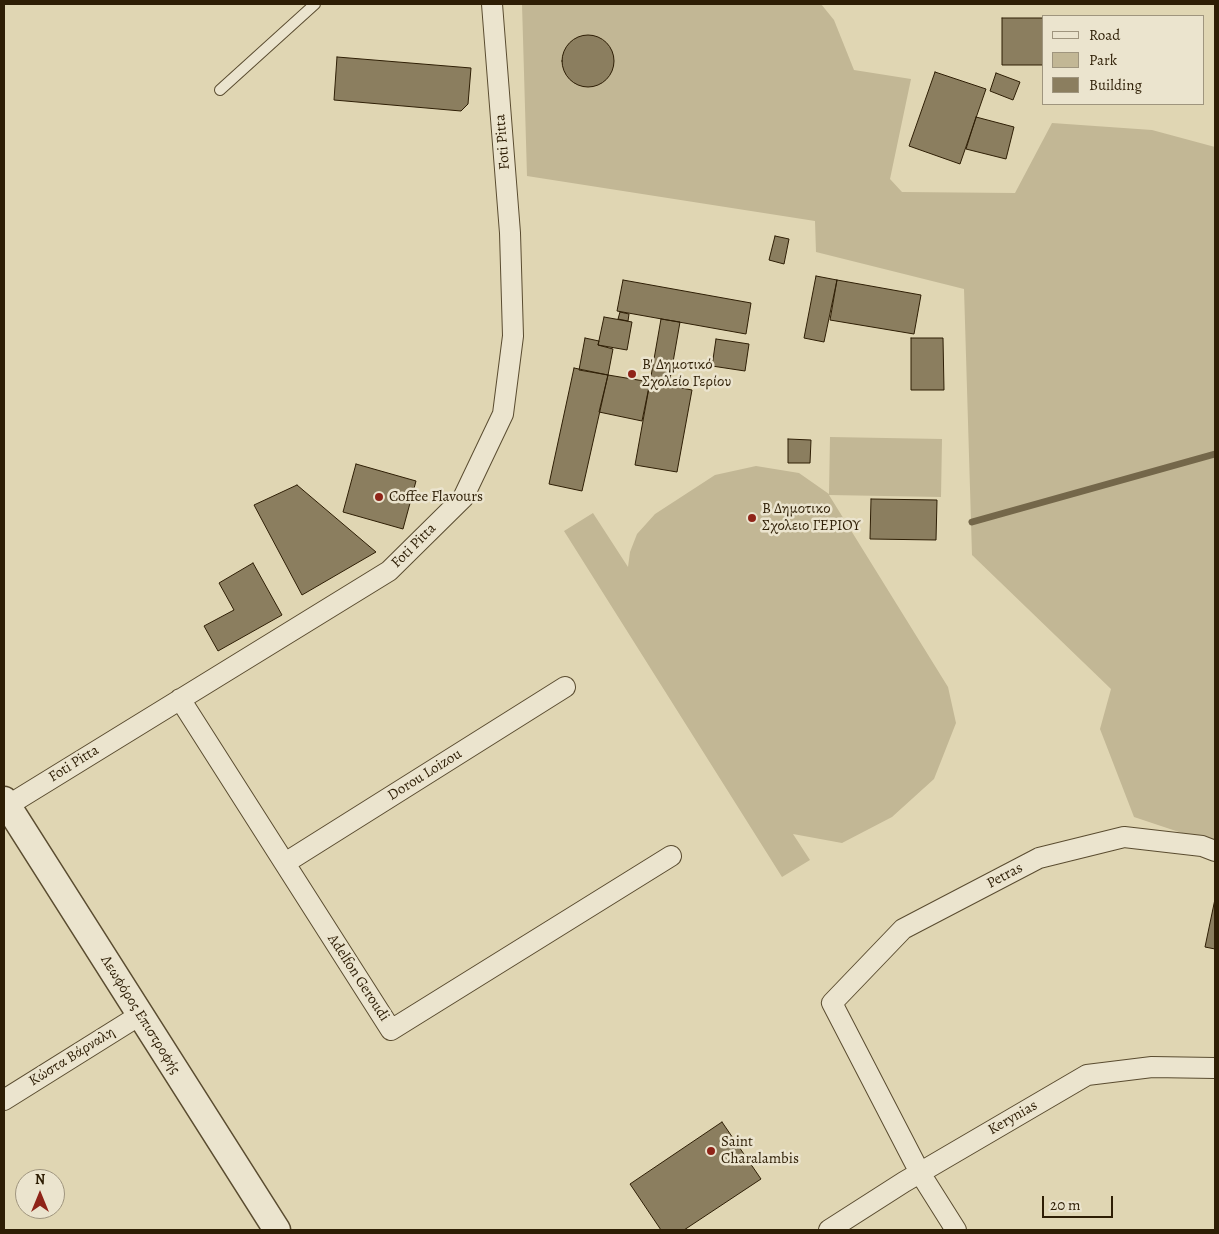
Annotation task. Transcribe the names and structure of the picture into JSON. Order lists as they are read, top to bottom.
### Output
{
  "streets": {
    "street": [
      "Foti Pitta",
      "Dorou Loizou",
      "Petras",
      "Adelfon Geroudi",
      "Λεωφόρος Επιστροφής",
      "Κώστα Βάρναλη",
      "Kerynias"
    ]
  },
  "crossings": [
    ["Foti Pitta", "Adelfon Geroudi"],
    ["Foti Pitta", "Λεωφόρος Επιστροφής"],
    ["Dorou Loizou", "Adelfon Geroudi"],
    ["Petras", "Kerynias"],
    ["Λεωφόρος Επιστροφής", "Κώστα Βάρναλη"]
  ],
  "places": [
    "Β' Δημοτικό Σχολείο Γερίου",
    "Coffee Flavours",
    "Β Δημοτικο Σχολειο ΓΕΡΙΟΥ",
    "Saint Charalambis"
  ],
  "legend": ["Road", "Park", "Building"],
  "scale_bar": "20 m",
  "north": "top"
}
